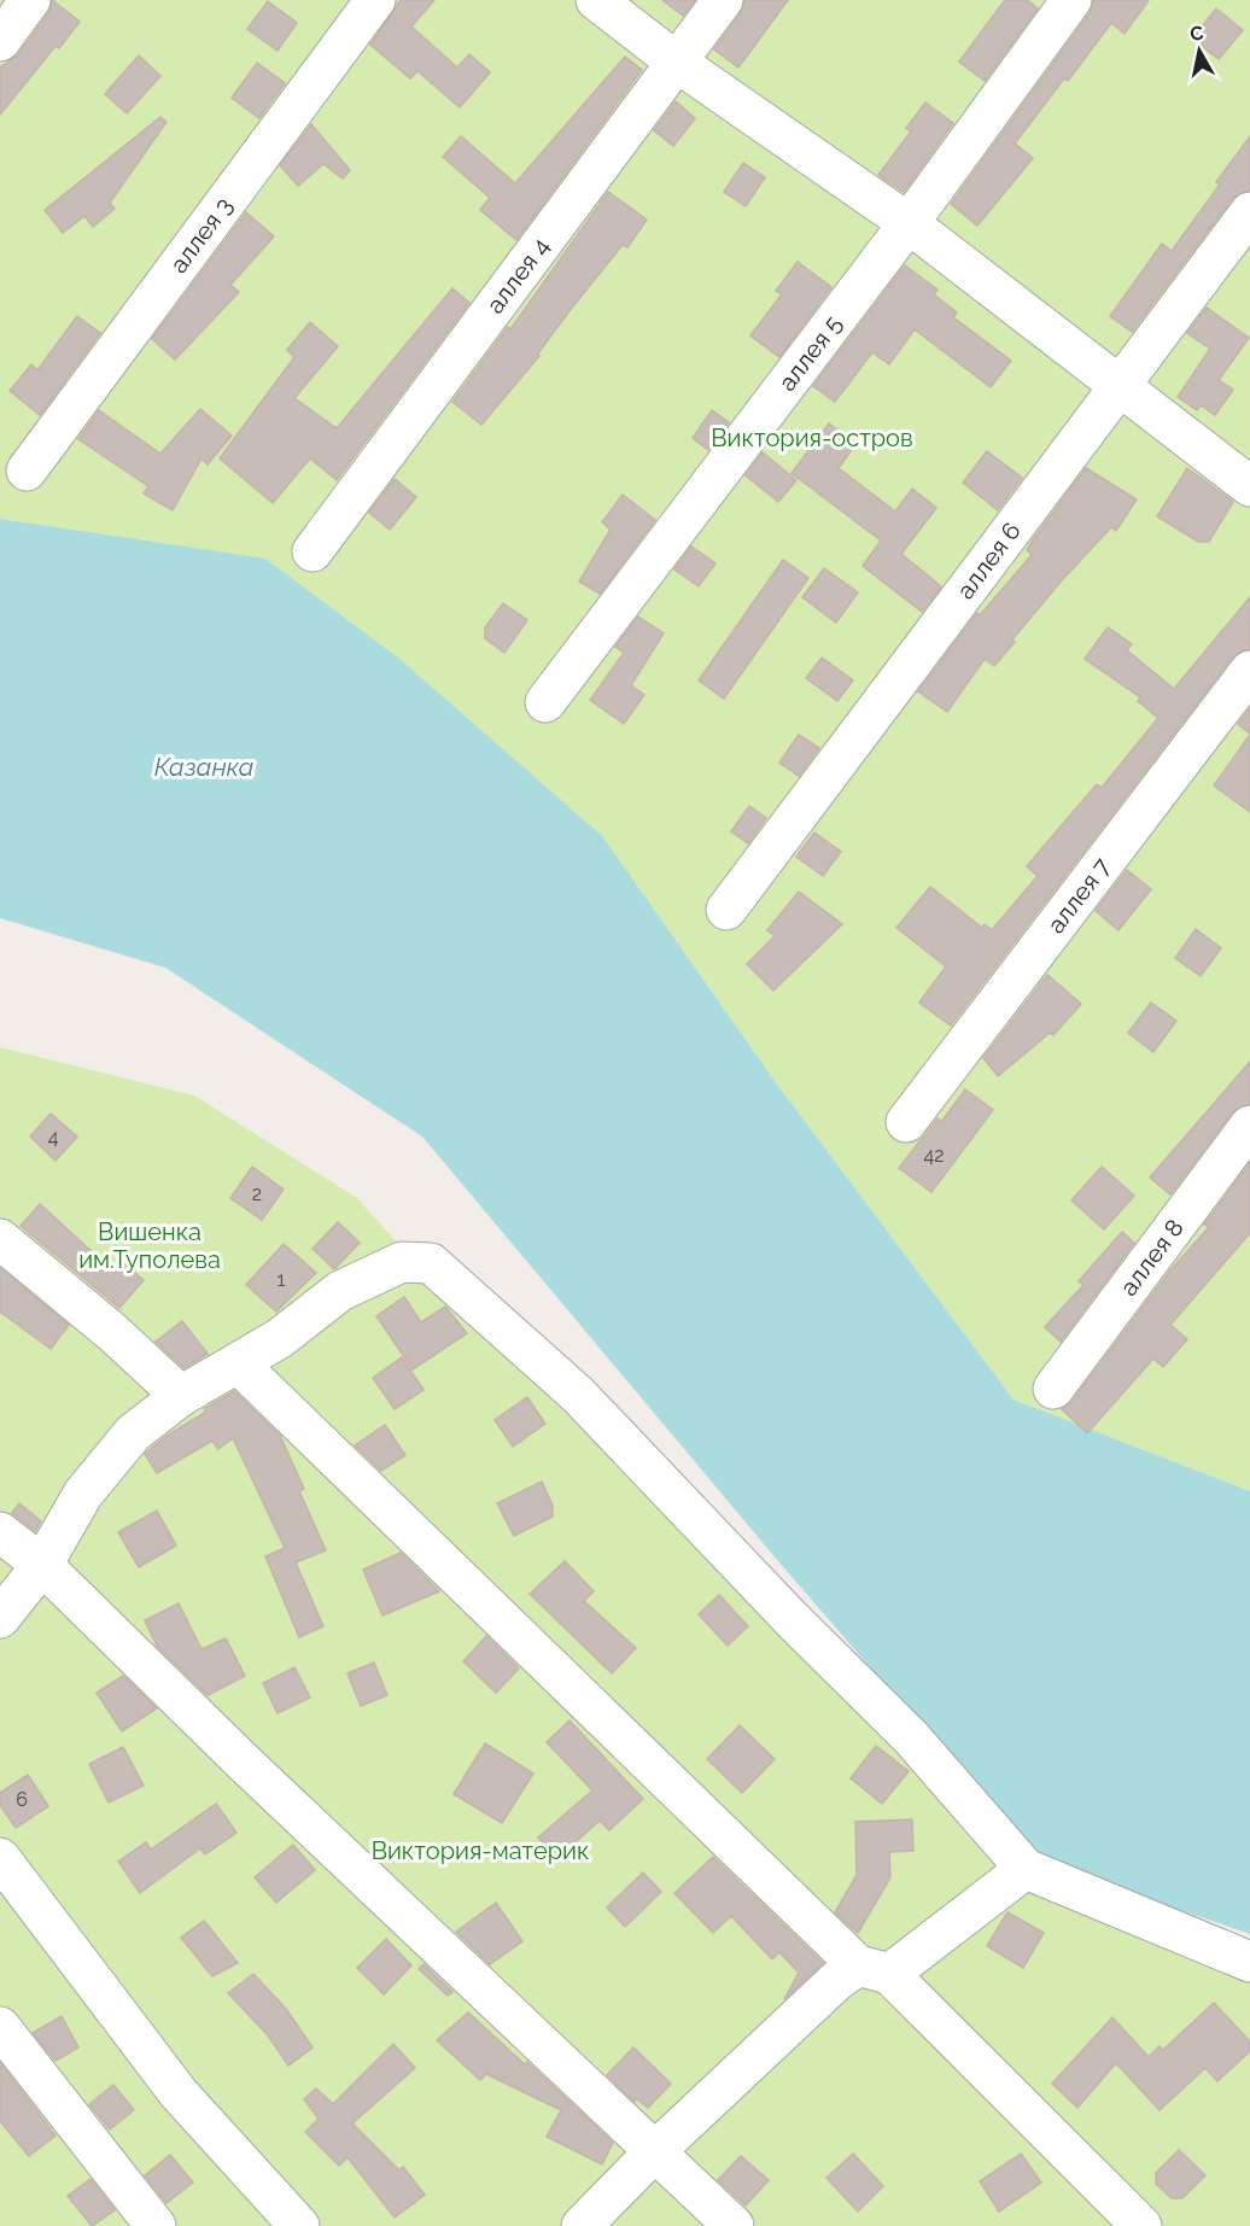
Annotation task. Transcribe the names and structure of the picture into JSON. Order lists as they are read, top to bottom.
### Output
{
  "streets": {
    "lane": [
      "аллея 3",
      "аллея 4",
      "аллея 5",
      "аллея 6",
      "аллея 7",
      "аллея 8"
    ]
  },
  "water": ["Казанка"],
  "parks": ["Виктория-остров", "Вишенка им.Туполева", "Виктория-материк"],
  "house_numbers": [
    "4",
    "42",
    "2",
    "1",
    "6"
  ],
  "north": "top"
}
